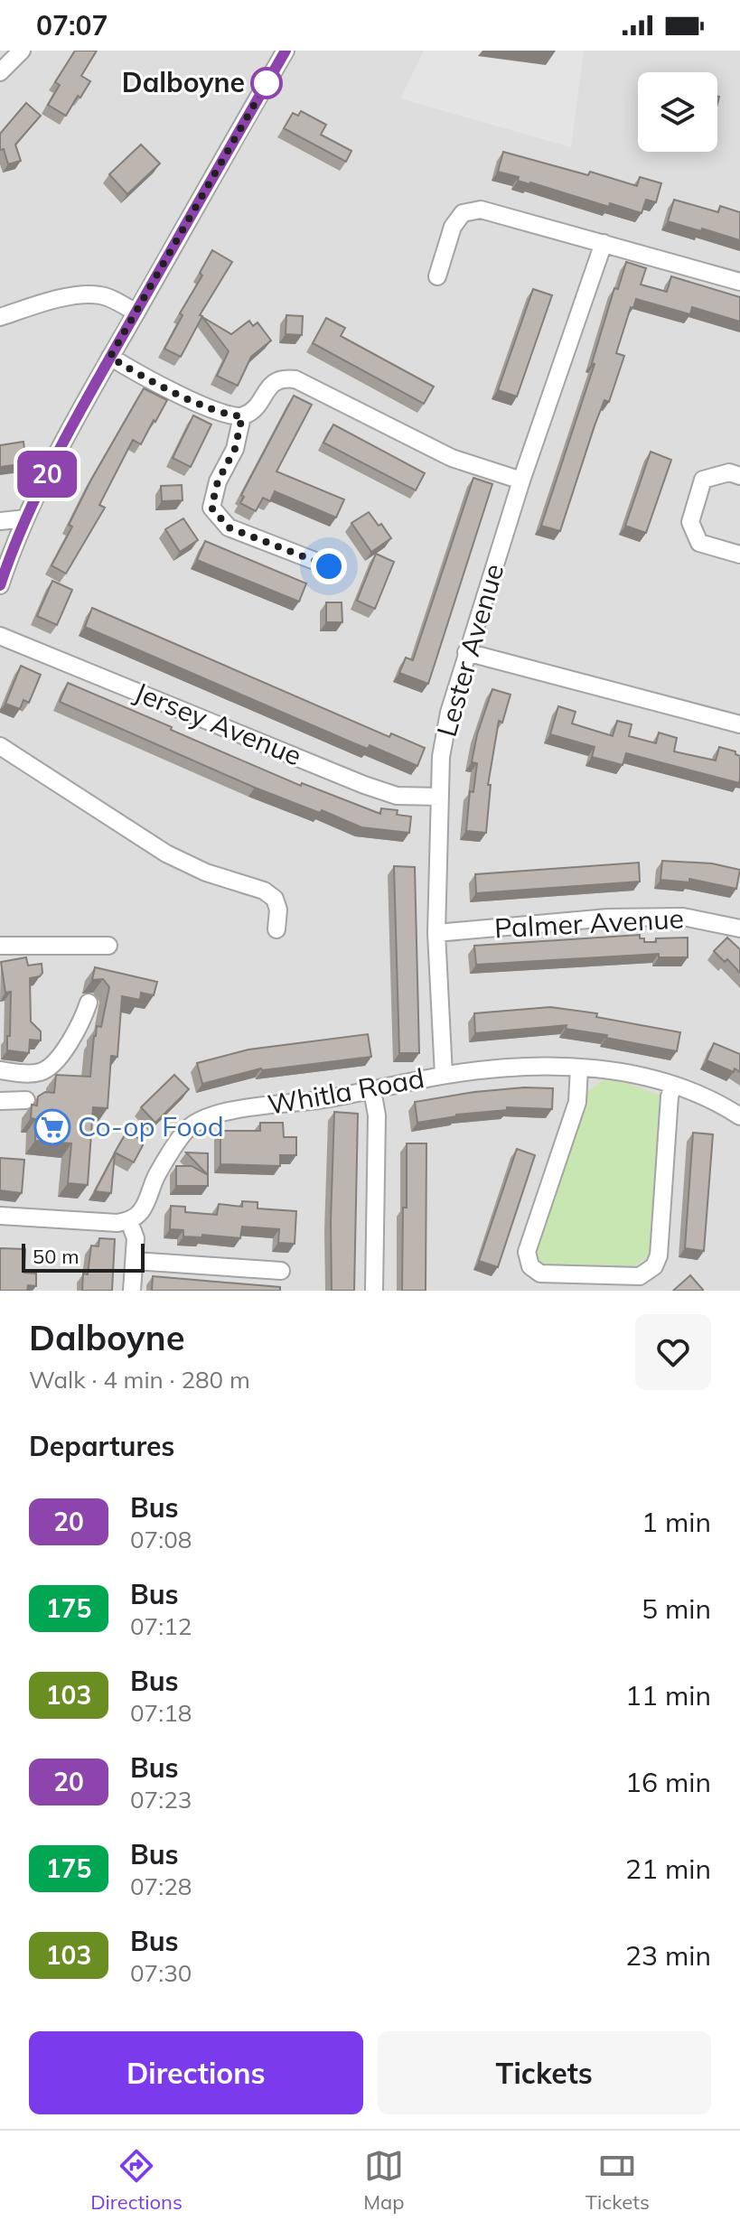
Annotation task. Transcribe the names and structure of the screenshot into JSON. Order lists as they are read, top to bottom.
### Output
{
  "streets": {
    "street": [
      "Lester Avenue",
      "Jersey Avenue",
      "Palmer Avenue",
      "Whitla Road"
    ]
  },
  "crossings": [
    ["Lester Avenue", "Jersey Avenue"],
    ["Lester Avenue", "Palmer Avenue"],
    ["Lester Avenue", "Whitla Road"]
  ],
  "places": {
    "other": ["Dalboyne"],
    "supermarket": ["Co-op Food"]
  },
  "lines": ["bus line 20"],
  "scale_bar": "50 m",
  "page": {
    "status": "07:07",
    "on_map": "20",
    "scale": "50 m",
    "heading": [
      ["Dalboyne", "Walk · 4 min · 280 m"],
      "Departures"
    ],
    "list": [
      {
        "mark": "20",
        "name": "Bus",
        "note": "07:08",
        "value": "1 min"
      },
      {
        "mark": "175",
        "name": "Bus",
        "note": "07:12",
        "value": "5 min"
      },
      {
        "mark": "103",
        "name": "Bus",
        "note": "07:18",
        "value": "11 min"
      },
      {
        "mark": "20",
        "name": "Bus",
        "note": "07:23",
        "value": "16 min"
      },
      {
        "mark": "175",
        "name": "Bus",
        "note": "07:28",
        "value": "21 min"
      },
      {
        "mark": "103",
        "name": "Bus",
        "note": "07:30",
        "value": "23 min"
      }
    ],
    "buttons": ["Directions", "Tickets"],
    "tabs": ["Directions", "Map", "Tickets"]
  }
}
